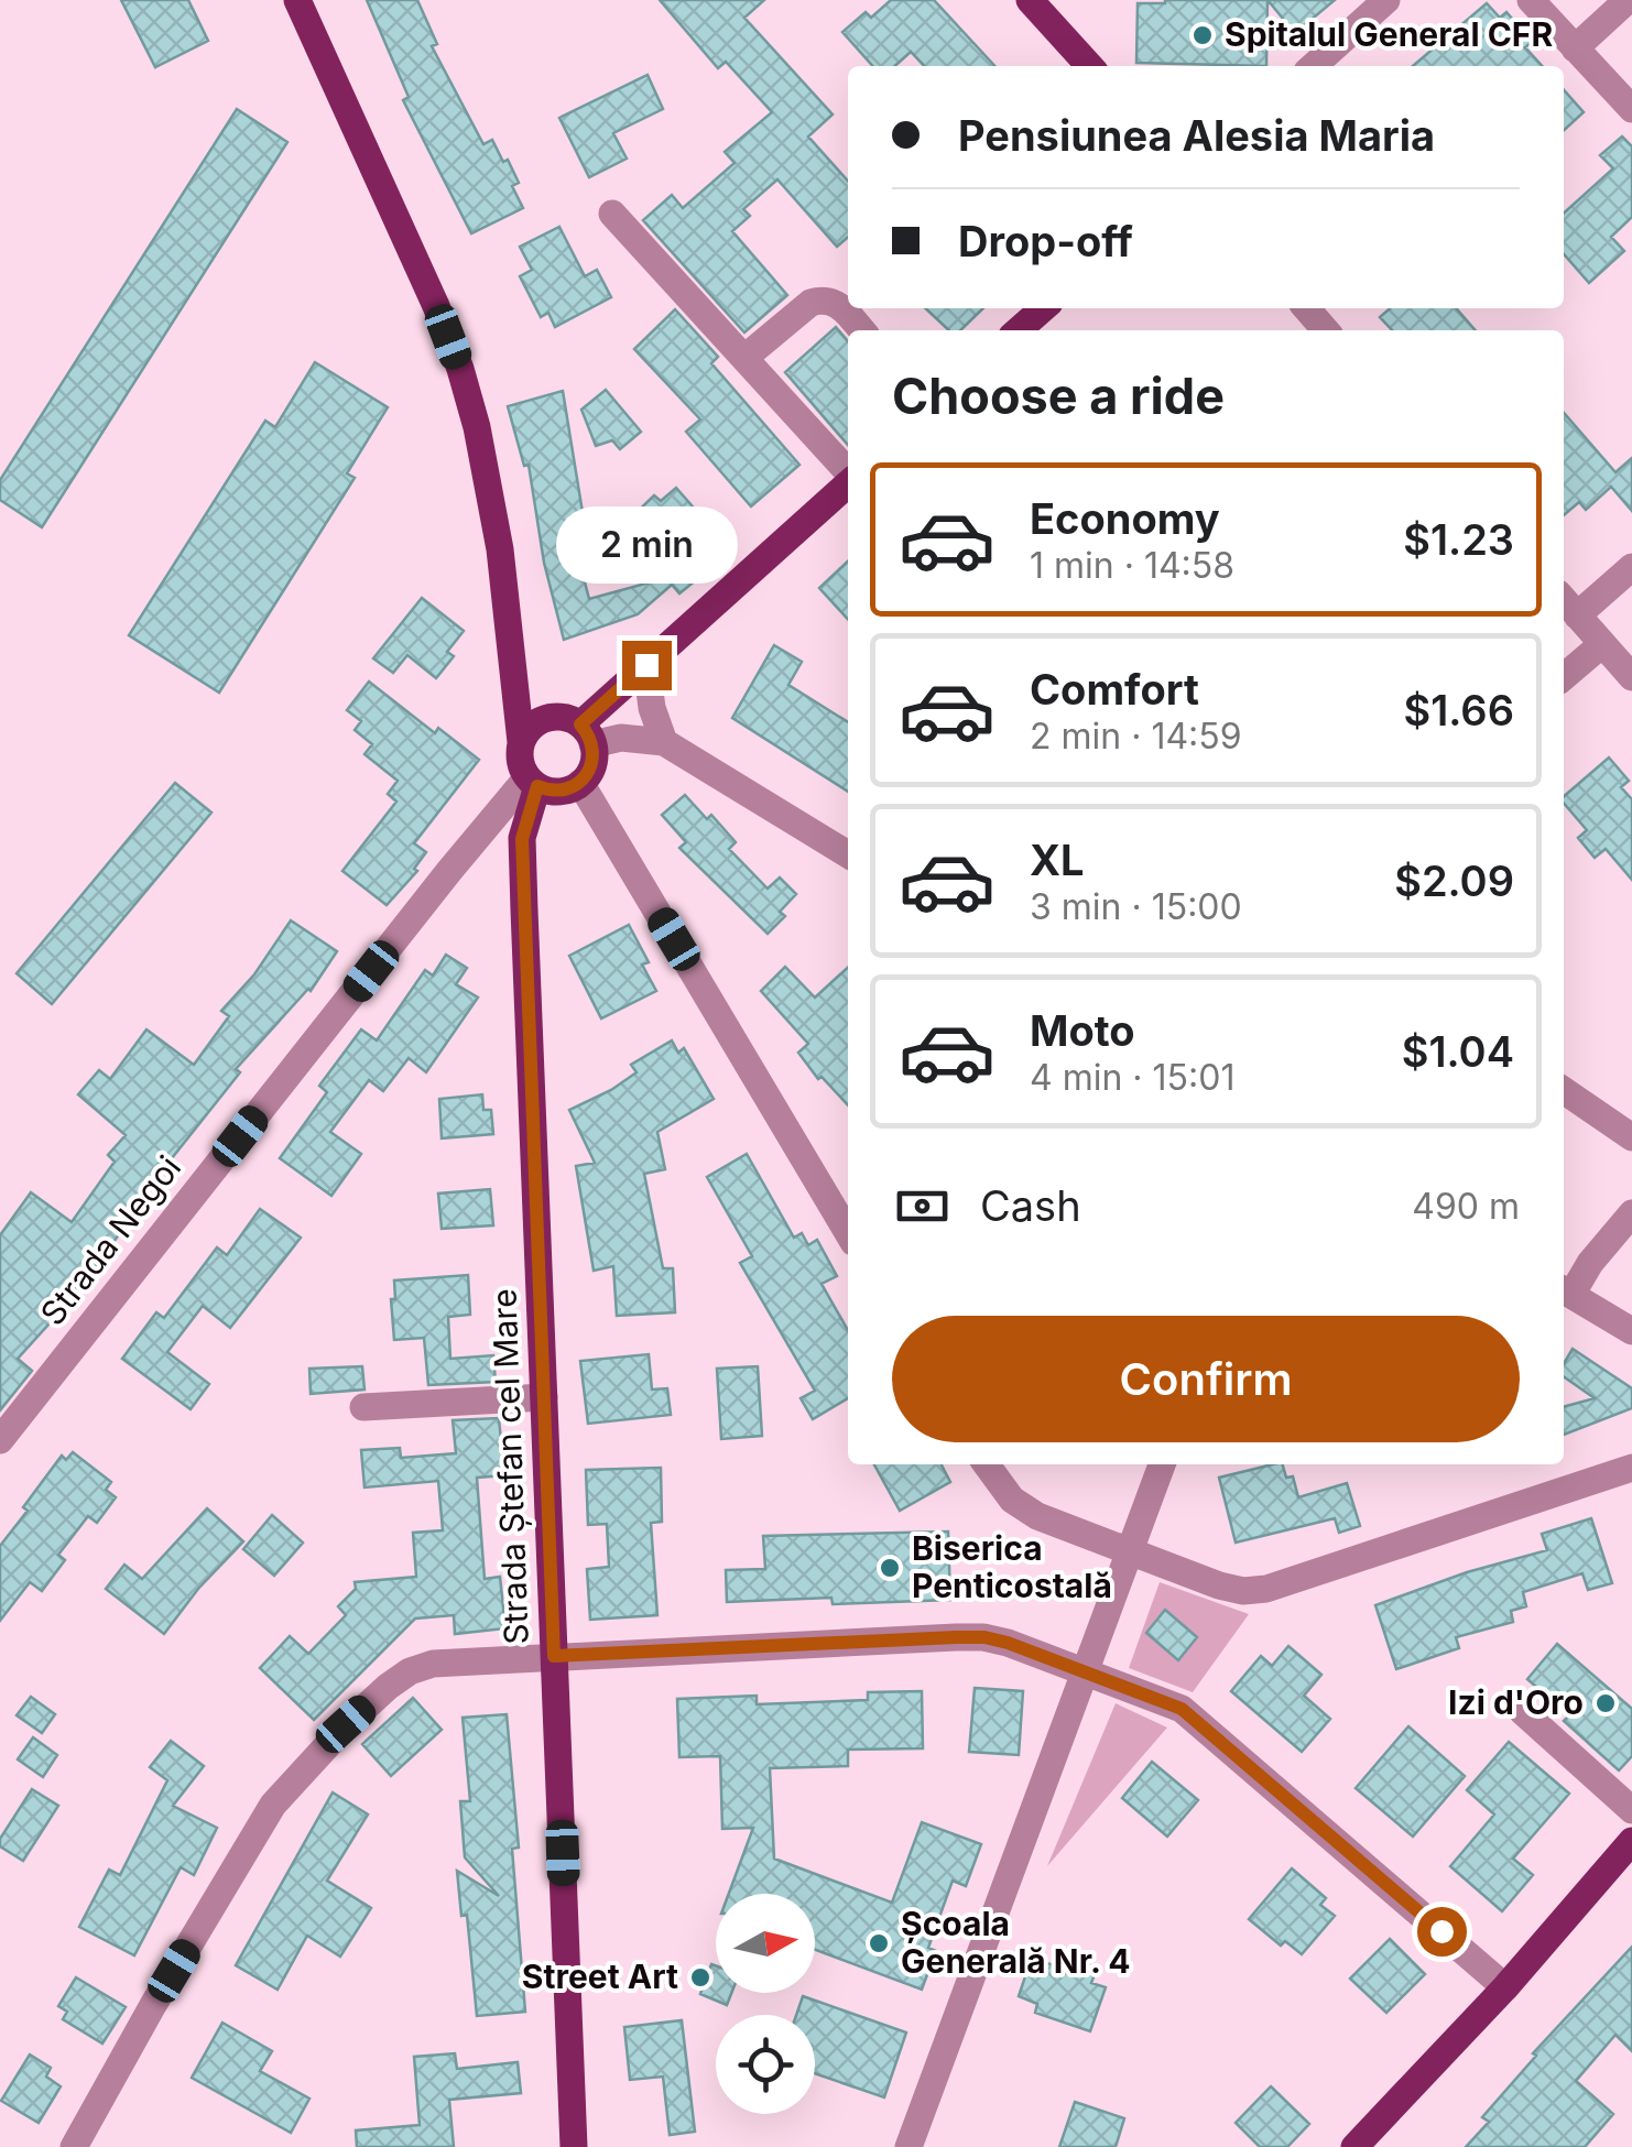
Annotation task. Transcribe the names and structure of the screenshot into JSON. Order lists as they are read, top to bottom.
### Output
{
  "streets": {
    "main road": ["Strada Ștefan cel Mare"],
    "street": ["Strada Negoi"]
  },
  "crossings": [
    ["Strada Negoi", "Strada Ștefan cel Mare"]
  ],
  "places": [
    "Spitalul General CFR",
    "Biserica Penticostală",
    "Izi d'Oro",
    "Școala Generală Nr. 4",
    "Street Art"
  ],
  "north": "right",
  "page": {
    "banner": ["Pensiunea Alesia Maria", "Drop-off"],
    "heading": "Choose a ride",
    "list": [
      {
        "name": "Economy",
        "note": "1 min · 14:58",
        "value": "$1.23"
      },
      {
        "name": "Comfort",
        "note": "2 min · 14:59",
        "value": "$1.66"
      },
      {
        "name": "XL",
        "note": "3 min · 15:00",
        "value": "$2.09"
      },
      {
        "name": "Moto",
        "note": "4 min · 15:01",
        "value": "$1.04"
      }
    ],
    "bubble": "2 min",
    "pay": ["Cash", "490 m"],
    "buttons": "Confirm"
  }
}
